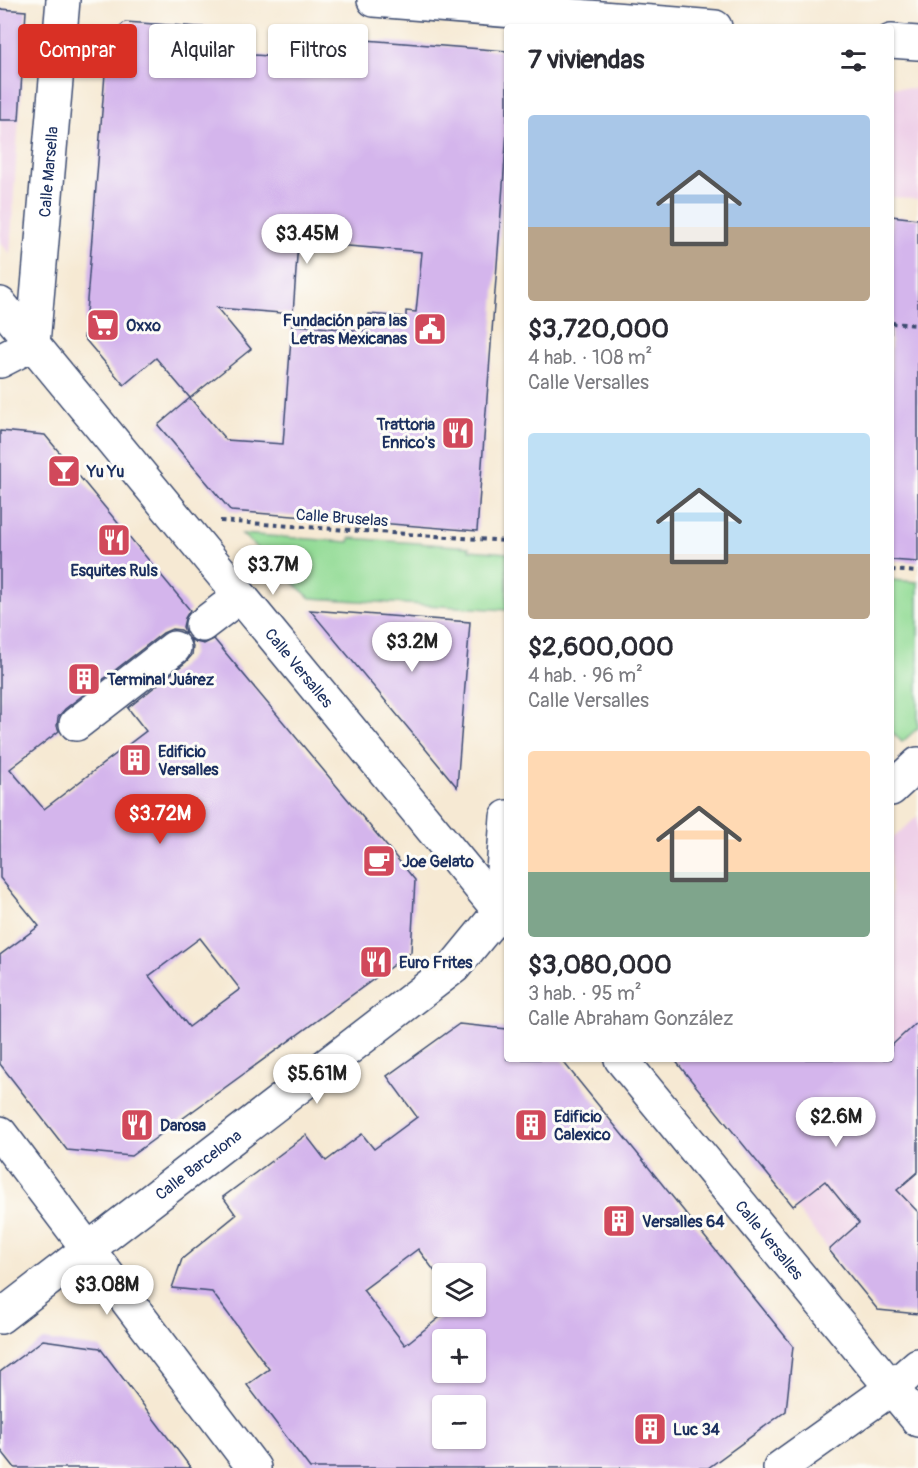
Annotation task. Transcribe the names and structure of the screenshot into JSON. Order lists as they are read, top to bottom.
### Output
{
  "streets": {
    "street": ["Calle Marsella", "Calle Versalles", "Calle Barcelona"],
    "path": ["Calle Bruselas"]
  },
  "crossings": [
    ["Calle Marsella", "Calle Versalles"],
    ["Calle Bruselas", "Calle Versalles"],
    ["Calle Versalles", "Calle Barcelona"]
  ],
  "places": {
    "supermarket": ["Oxxo"],
    "public building": ["Fundación para las Letras Mexicanas"],
    "restaurant": [
      "Trattoria Enrico's",
      "Esquites Ruls",
      "Euro Frites",
      "Darosa"
    ],
    "bar": ["Yu Yu"],
    "building": [
      "Terminal Juárez",
      "Edificio Versalles",
      "Edificio Calexico",
      "Versalles 64",
      "Luc 34"
    ],
    "cafe": ["Joe Gelato"]
  },
  "page": {
    "chip": ["Comprar", "Alquilar", "Filtros"],
    "heading": "7 viviendas",
    "list": [
      {
        "name": "$3,720,000",
        "note": "4 hab. · 108 m² · Calle Versalles"
      },
      {
        "name": "$2,600,000",
        "note": "4 hab. · 96 m² · Calle Versalles"
      },
      {
        "name": "$3,080,000",
        "note": "3 hab. · 95 m² · Calle Abraham González"
      }
    ],
    "price": [
      "$3.45M",
      "$3.7M",
      "$3.2M",
      "$3.72M",
      "$5.61M",
      "$2.6M",
      "$3.08M"
    ],
    "map_buttons": ["+", "−"]
  }
}
